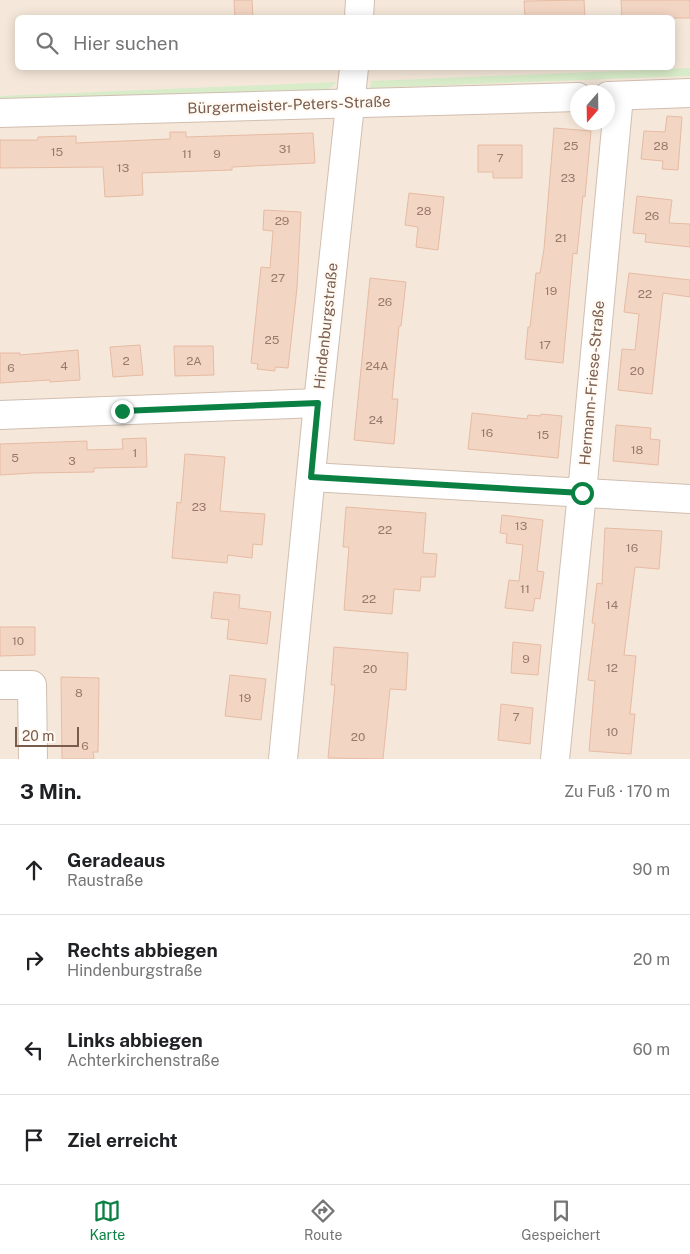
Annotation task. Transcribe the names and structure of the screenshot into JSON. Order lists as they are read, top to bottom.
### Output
{
  "streets": {
    "street": ["Bürgermeister-Peters-Straße", "Hindenburgstraße", "Hermann-Friese-Straße"]
  },
  "crossings": [
    ["Bürgermeister-Peters-Straße", "Hindenburgstraße"]
  ],
  "house_numbers": [
    "25",
    "28",
    "31",
    "15",
    "11",
    "9",
    "7",
    "13",
    "23",
    "28",
    "26",
    "29",
    "21",
    "27",
    "19",
    "22",
    "26",
    "25",
    "17",
    "2",
    "2A",
    "4",
    "24A",
    "6",
    "20",
    "24",
    "16",
    "15",
    "18",
    "1",
    "5",
    "3",
    "23",
    "13",
    "22",
    "16",
    "11",
    "22",
    "14",
    "10",
    "9",
    "12",
    "20",
    "8",
    "19",
    "7",
    "10",
    "20",
    "6"
  ],
  "scale_bar": "20 m",
  "north": "bottom",
  "page": {
    "search": "Hier suchen",
    "scale": "20 m",
    "heading": ["3 Min.", "Zu Fuß · 170 m"],
    "list": [
      ["Geradeaus", "Raustraße", "90 m"],
      ["Rechts abbiegen", "Hindenburgstraße", "20 m"],
      ["Links abbiegen", "Achterkirchenstraße", "60 m"],
      "Ziel erreicht"
    ],
    "nav": ["Karte", "Route", "Gespeichert"]
  }
}
